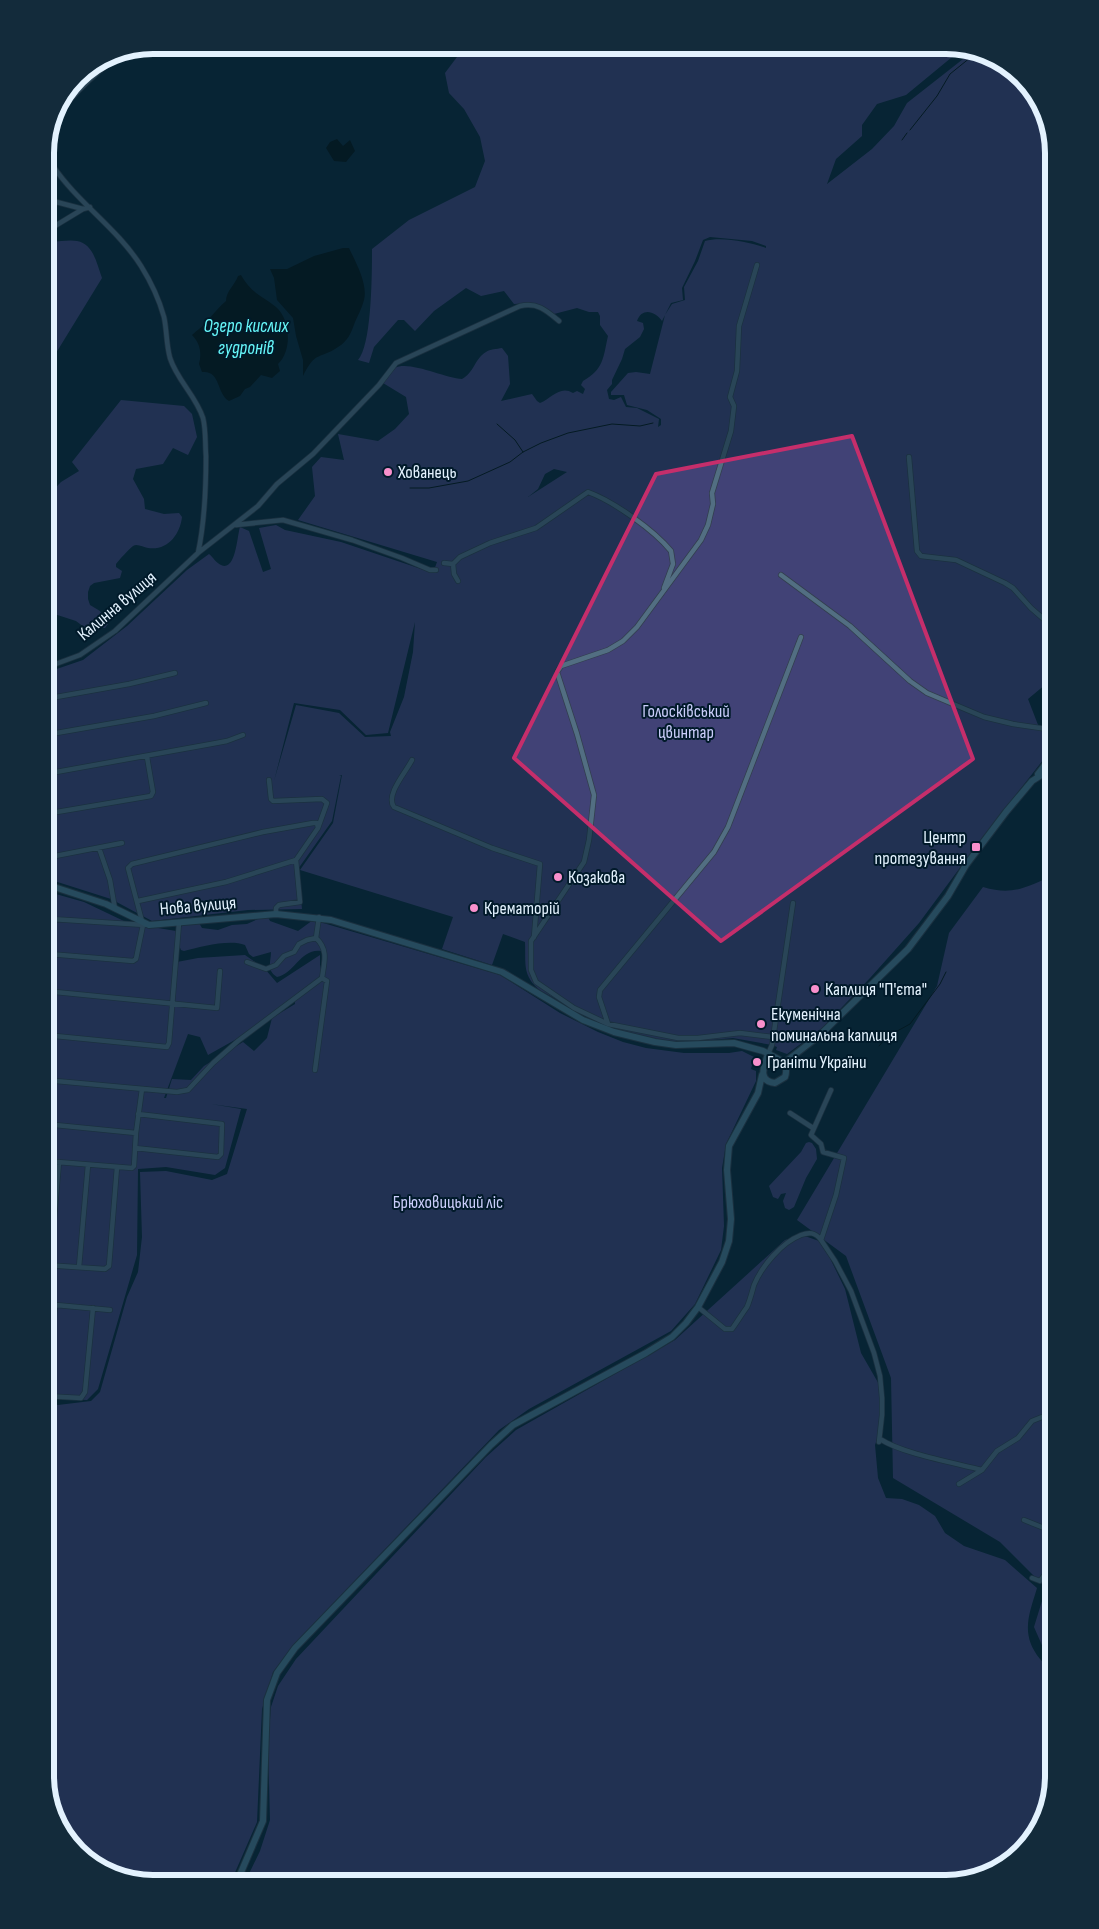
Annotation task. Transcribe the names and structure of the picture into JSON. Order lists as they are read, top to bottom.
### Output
{
  "streets": {
    "street": ["Калинна вулиця", "Нова вулиця"]
  },
  "water": ["Озеро кислих гудронів"],
  "parks": ["Голосківський цвинтар", "Брюховицький ліс"],
  "places": {
    "other": [
      "Хованець",
      "Козакова",
      "Крематорій",
      "Каплиця \"П'єта\"",
      "Екуменічна поминальна каплиця",
      "Граніти України"
    ],
    "transit": ["Центр протезування"]
  }
}
